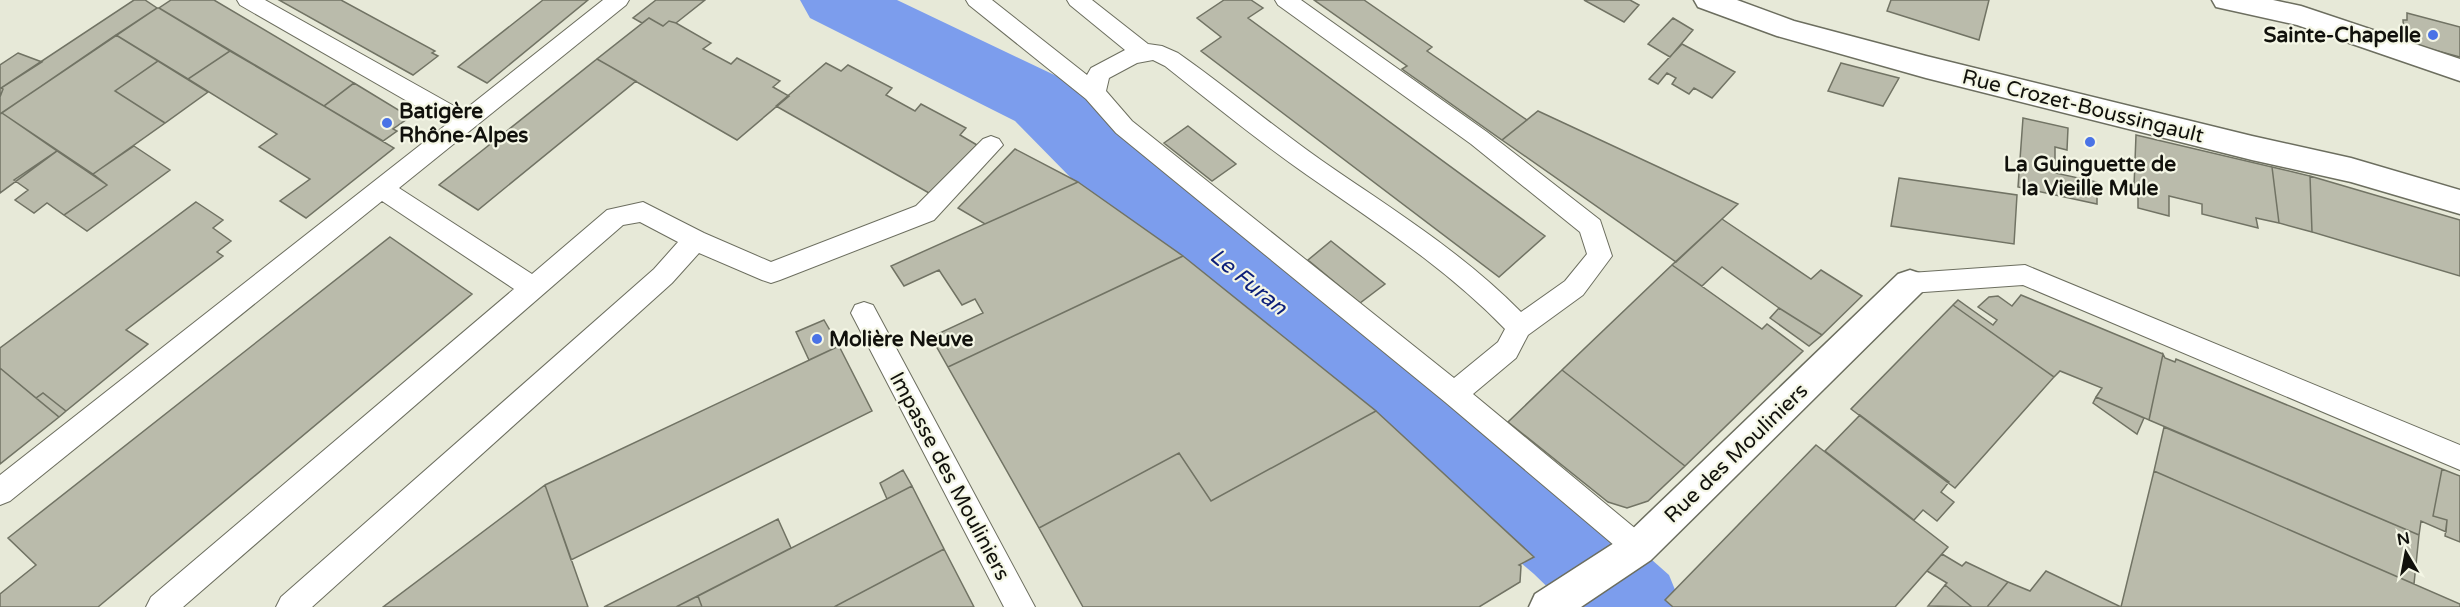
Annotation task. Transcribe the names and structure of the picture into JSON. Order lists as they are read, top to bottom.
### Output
{
  "streets": {
    "street": ["Rue Crozet-Boussingault", "Rue des Mouliniers"],
    "lane": ["Impasse des Mouliniers"]
  },
  "water": ["Le Furan"],
  "places": [
    "Sainte-Chapelle",
    "Batigère Rhône-Alpes",
    "La Guinguette de la Vieille Mule",
    "Molière Neuve"
  ],
  "north": "top"
}
